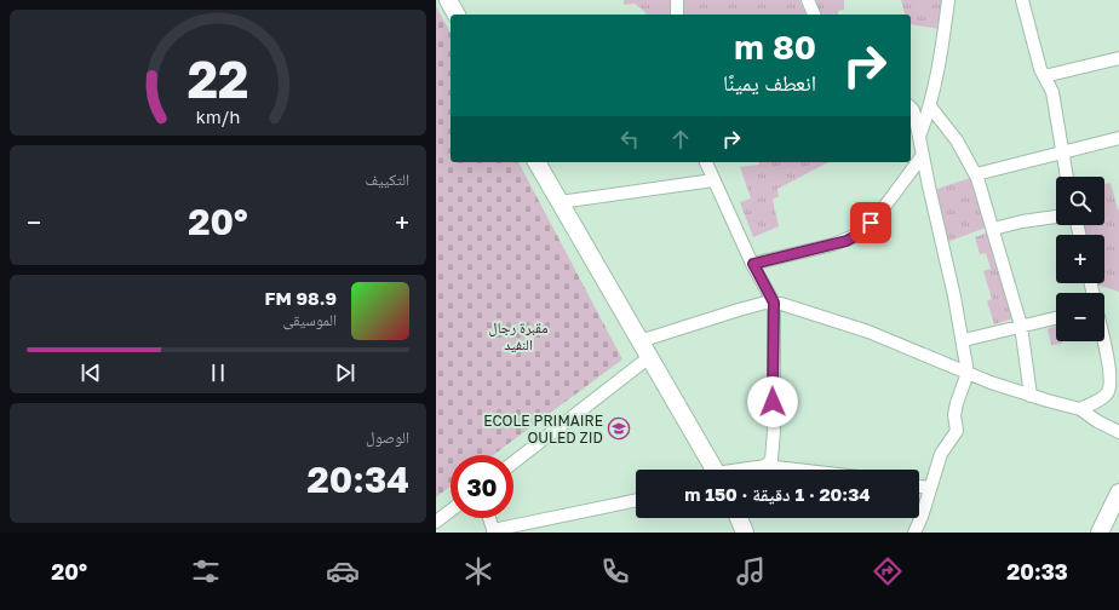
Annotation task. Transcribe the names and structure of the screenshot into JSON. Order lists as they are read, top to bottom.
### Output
{
  "parks": ["مقبرة رجال النفيد"],
  "places": {
    "school or university": ["ECOLE PRIMAIRE OULED ZID"]
  },
  "page": {
    "turn": ["80 m", "انعطف يمينًا"],
    "tile": [
      "التكييف",
      ["الوصول", "20:34"]
    ],
    "map_buttons": ["+", "−"],
    "heat": ["−", "20°", "+"],
    "song": ["98.9 FM", "الموسيقى"],
    "limit": "30",
    "trip": "20:34 · 1 دقيقة · 150 m",
    "tabs": ["20:33", "20°"],
    "gauge": ["22", "km/h"]
  }
}
